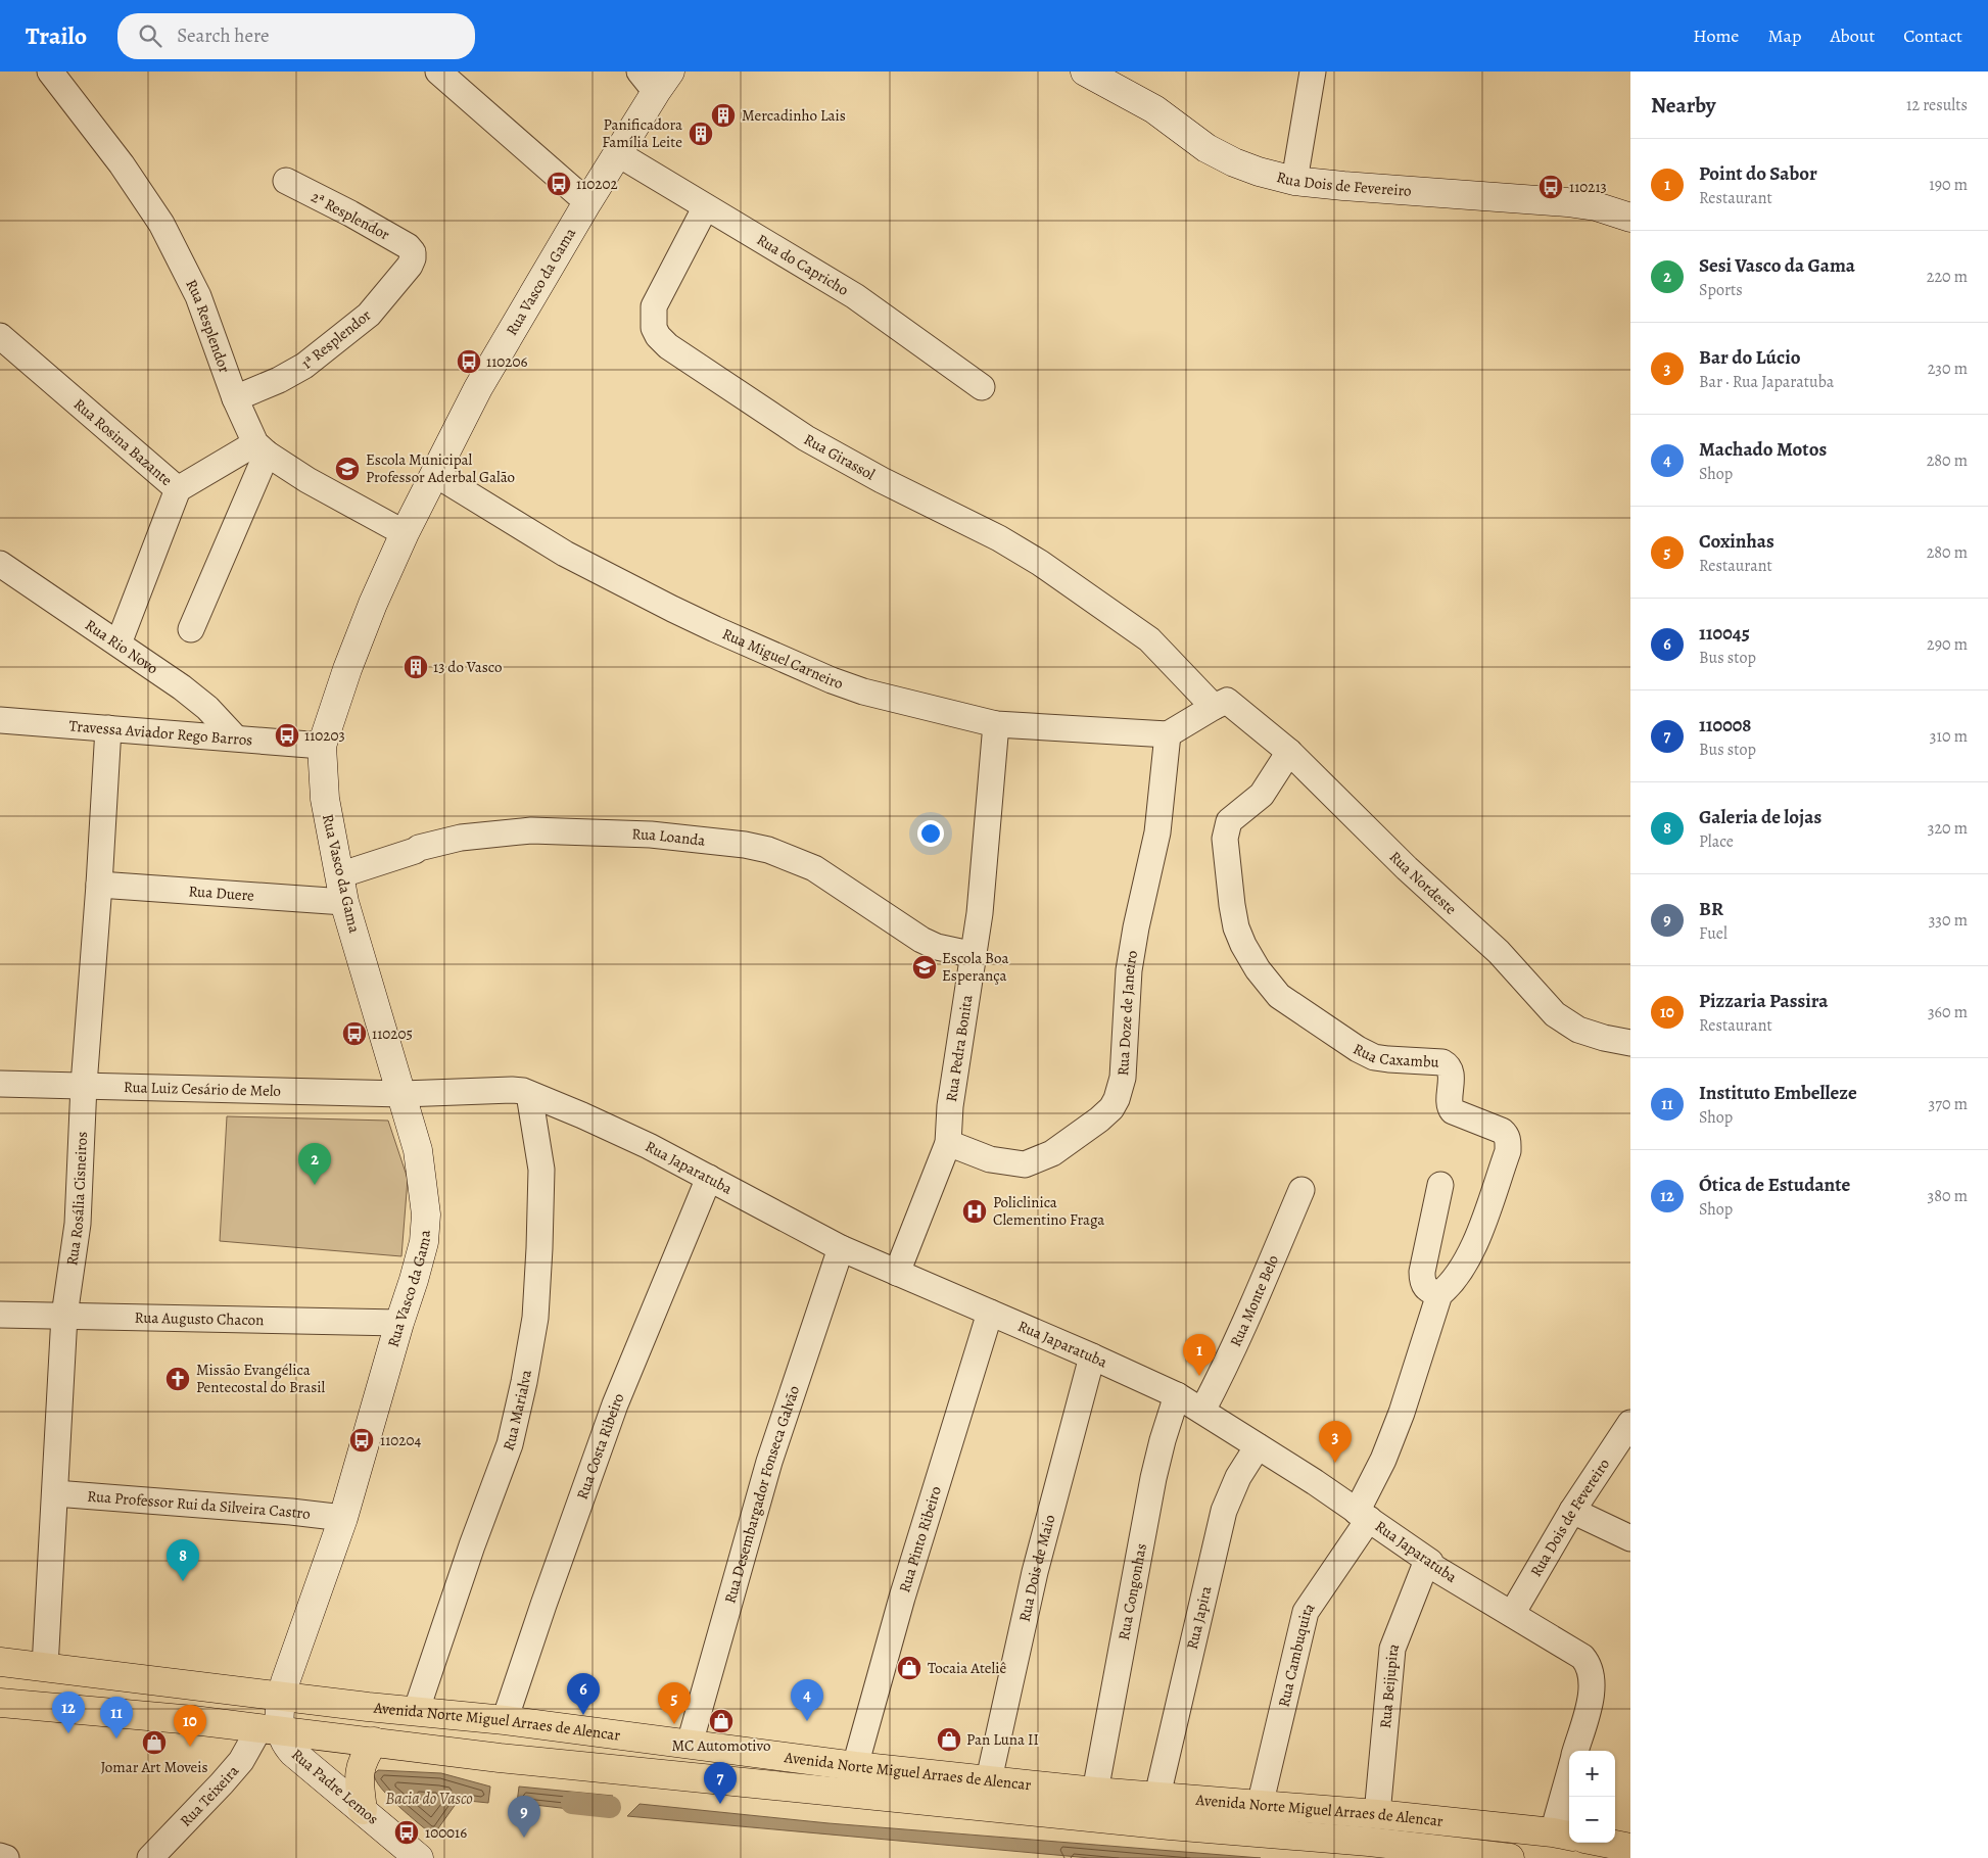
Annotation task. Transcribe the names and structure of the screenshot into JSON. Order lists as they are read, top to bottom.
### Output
{
  "streets": {
    "main road": [
      "Rua Dois de Fevereiro",
      "Rua Vasco da Gama",
      "Avenida Norte Miguel Arraes de Alencar",
      "Rua Padre Lemos"
    ],
    "street": [
      "2ª Resplendor",
      "Rua do Capricho",
      "Rua Resplendor",
      "1ª Resplendor",
      "Rua Rosina Bazante",
      "Rua Girassol",
      "Rua Rio Novo",
      "Rua Miguel Carneiro",
      "Travessa Aviador Rego Barros",
      "Rua Loanda",
      "Rua Nordeste",
      "Rua Duere",
      "Rua Doze de Janeiro",
      "Rua Pedra Bonita",
      "Rua Caxambu",
      "Rua Luiz Cesário de Melo",
      "Rua Japaratuba",
      "Rua Rosália Cisneiros",
      "Rua Monte Belo",
      "Rua Augusto Chacon",
      "Rua Marialva",
      "Rua Costa Ribeiro",
      "Rua Desembargador Fonseca Galvão",
      "Rua Professor Rui da Silveira Castro",
      "Rua Pinto Ribeiro",
      "Rua Dois de Maio",
      "Rua Congonhas",
      "Rua Japira",
      "Rua Cambuquira",
      "Rua Beijupira",
      "Rua Teixeira"
    ]
  },
  "crossings": [
    ["Rua Dois de Fevereiro", "Rua Japaratuba"],
    ["2ª Resplendor", "1ª Resplendor"],
    ["Rua do Capricho", "Rua Vasco da Gama"],
    ["Rua do Capricho", "Rua Girassol"],
    ["Rua Vasco da Gama", "Rua Miguel Carneiro"],
    ["Rua Vasco da Gama", "Travessa Aviador Rego Barros"],
    ["Rua Vasco da Gama", "Rua Loanda"],
    ["Rua Vasco da Gama", "Rua Duere"],
    ["Rua Vasco da Gama", "Rua Luiz Cesário de Melo"],
    ["Rua Vasco da Gama", "Rua Japaratuba"],
    ["Rua Vasco da Gama", "Rua Augusto Chacon"],
    ["Rua Vasco da Gama", "Rua Professor Rui da Silveira Castro"],
    ["Rua Vasco da Gama", "Avenida Norte Miguel Arraes de Alencar"],
    ["Rua Vasco da Gama", "Rua Padre Lemos"],
    ["Rua Vasco da Gama", "Rua Teixeira"],
    ["Rua Resplendor", "1ª Resplendor"],
    ["Rua Resplendor", "Rua Rosina Bazante"],
    ["Rua Girassol", "Rua Nordeste"],
    ["Rua Rio Novo", "Travessa Aviador Rego Barros"],
    ["Rua Miguel Carneiro", "Rua Doze de Janeiro"],
    ["Rua Miguel Carneiro", "Rua Pedra Bonita"],
    ["Travessa Aviador Rego Barros", "Rua Rosália Cisneiros"],
    ["Rua Loanda", "Rua Pedra Bonita"],
    ["Rua Nordeste", "Rua Caxambu"],
    ["Rua Duere", "Rua Rosália Cisneiros"],
    ["Rua Doze de Janeiro", "Rua Pedra Bonita"],
    ["Rua Pedra Bonita", "Rua Japaratuba"],
    ["Rua Caxambu", "Rua Japaratuba"],
    ["Rua Caxambu", "Rua Cambuquira"],
    ["Rua Luiz Cesário de Melo", "Rua Japaratuba"],
    ["Rua Luiz Cesário de Melo", "Rua Rosália Cisneiros"],
    ["Rua Japaratuba", "Rua Monte Belo"],
    ["Rua Japaratuba", "Rua Marialva"],
    ["Rua Japaratuba", "Rua Costa Ribeiro"],
    ["Rua Japaratuba", "Rua Desembargador Fonseca Galvão"],
    ["Rua Japaratuba", "Rua Pinto Ribeiro"],
    ["Rua Japaratuba", "Rua Dois de Maio"],
    ["Rua Japaratuba", "Rua Congonhas"],
    ["Rua Japaratuba", "Rua Japira"],
    ["Rua Japaratuba", "Rua Cambuquira"],
    ["Rua Japaratuba", "Rua Beijupira"],
    ["Rua Rosália Cisneiros", "Rua Augusto Chacon"],
    ["Rua Rosália Cisneiros", "Rua Professor Rui da Silveira Castro"],
    ["Rua Rosália Cisneiros", "Avenida Norte Miguel Arraes de Alencar"],
    ["Rua Marialva", "Avenida Norte Miguel Arraes de Alencar"],
    ["Rua Costa Ribeiro", "Avenida Norte Miguel Arraes de Alencar"],
    ["Rua Desembargador Fonseca Galvão", "Avenida Norte Miguel Arraes de Alencar"],
    ["Rua Pinto Ribeiro", "Avenida Norte Miguel Arraes de Alencar"],
    ["Rua Dois de Maio", "Avenida Norte Miguel Arraes de Alencar"],
    ["Rua Congonhas", "Avenida Norte Miguel Arraes de Alencar"],
    ["Rua Japira", "Avenida Norte Miguel Arraes de Alencar"],
    ["Rua Cambuquira", "Avenida Norte Miguel Arraes de Alencar"],
    ["Rua Beijupira", "Avenida Norte Miguel Arraes de Alencar"],
    ["Avenida Norte Miguel Arraes de Alencar", "Rua Padre Lemos"],
    ["Avenida Norte Miguel Arraes de Alencar", "Rua Teixeira"],
    ["Rua Padre Lemos", "Rua Teixeira"]
  ],
  "water": ["Bacia do Vasco"],
  "places": {
    "building": ["Mercadinho Lais", "Panificadora Família Leite", "13 do Vasco"],
    "bus stop": [
      "110202",
      "110213",
      "110206",
      "110203",
      "110205",
      "110204",
      "100016"
    ],
    "school or university": ["Escola Municipal Professor Aderbal Galão", "Escola Boa Esperança"],
    "hospital": ["Policlinica Clementino Fraga"],
    "church": ["Missão Evangélica Pentecostal do Brasil"],
    "shop": [
      "Tocaia Ateliê",
      "MC Automotivo",
      "Pan Luna II",
      "Jomar Art Moveis"
    ]
  },
  "page": {
    "header": "Trailo",
    "search": "Search here",
    "nav": [
      "Home",
      "Map",
      "About",
      "Contact"
    ],
    "heading": ["Nearby", "12 results"],
    "list": [
      {
        "mark": "1",
        "name": "Point do Sabor",
        "note": "Restaurant",
        "value": "190 m"
      },
      {
        "mark": "2",
        "name": "Sesi Vasco da Gama",
        "note": "Sports",
        "value": "220 m"
      },
      {
        "mark": "3",
        "name": "Bar do Lúcio",
        "note": "Bar · Rua Japaratuba",
        "value": "230 m"
      },
      {
        "mark": "4",
        "name": "Machado Motos",
        "note": "Shop",
        "value": "280 m"
      },
      {
        "mark": "5",
        "name": "Coxinhas",
        "note": "Restaurant",
        "value": "280 m"
      },
      {
        "mark": "6",
        "name": "110045",
        "note": "Bus stop",
        "value": "290 m"
      },
      {
        "mark": "7",
        "name": "110008",
        "note": "Bus stop",
        "value": "310 m"
      },
      {
        "mark": "8",
        "name": "Galeria de lojas",
        "note": "Place",
        "value": "320 m"
      },
      {
        "mark": "9",
        "name": "BR",
        "note": "Fuel",
        "value": "330 m"
      },
      {
        "mark": "10",
        "name": "Pizzaria Passira",
        "note": "Restaurant",
        "value": "360 m"
      },
      {
        "mark": "11",
        "name": "Instituto Embelleze",
        "note": "Shop",
        "value": "370 m"
      },
      {
        "mark": "12",
        "name": "Ótica de Estudante",
        "note": "Shop",
        "value": "380 m"
      }
    ],
    "pins": [
      "2",
      "1",
      "3",
      "8",
      "6",
      "4",
      "5",
      "12",
      "11",
      "10",
      "7",
      "9"
    ],
    "map_buttons": ["+", "−"]
  }
}
